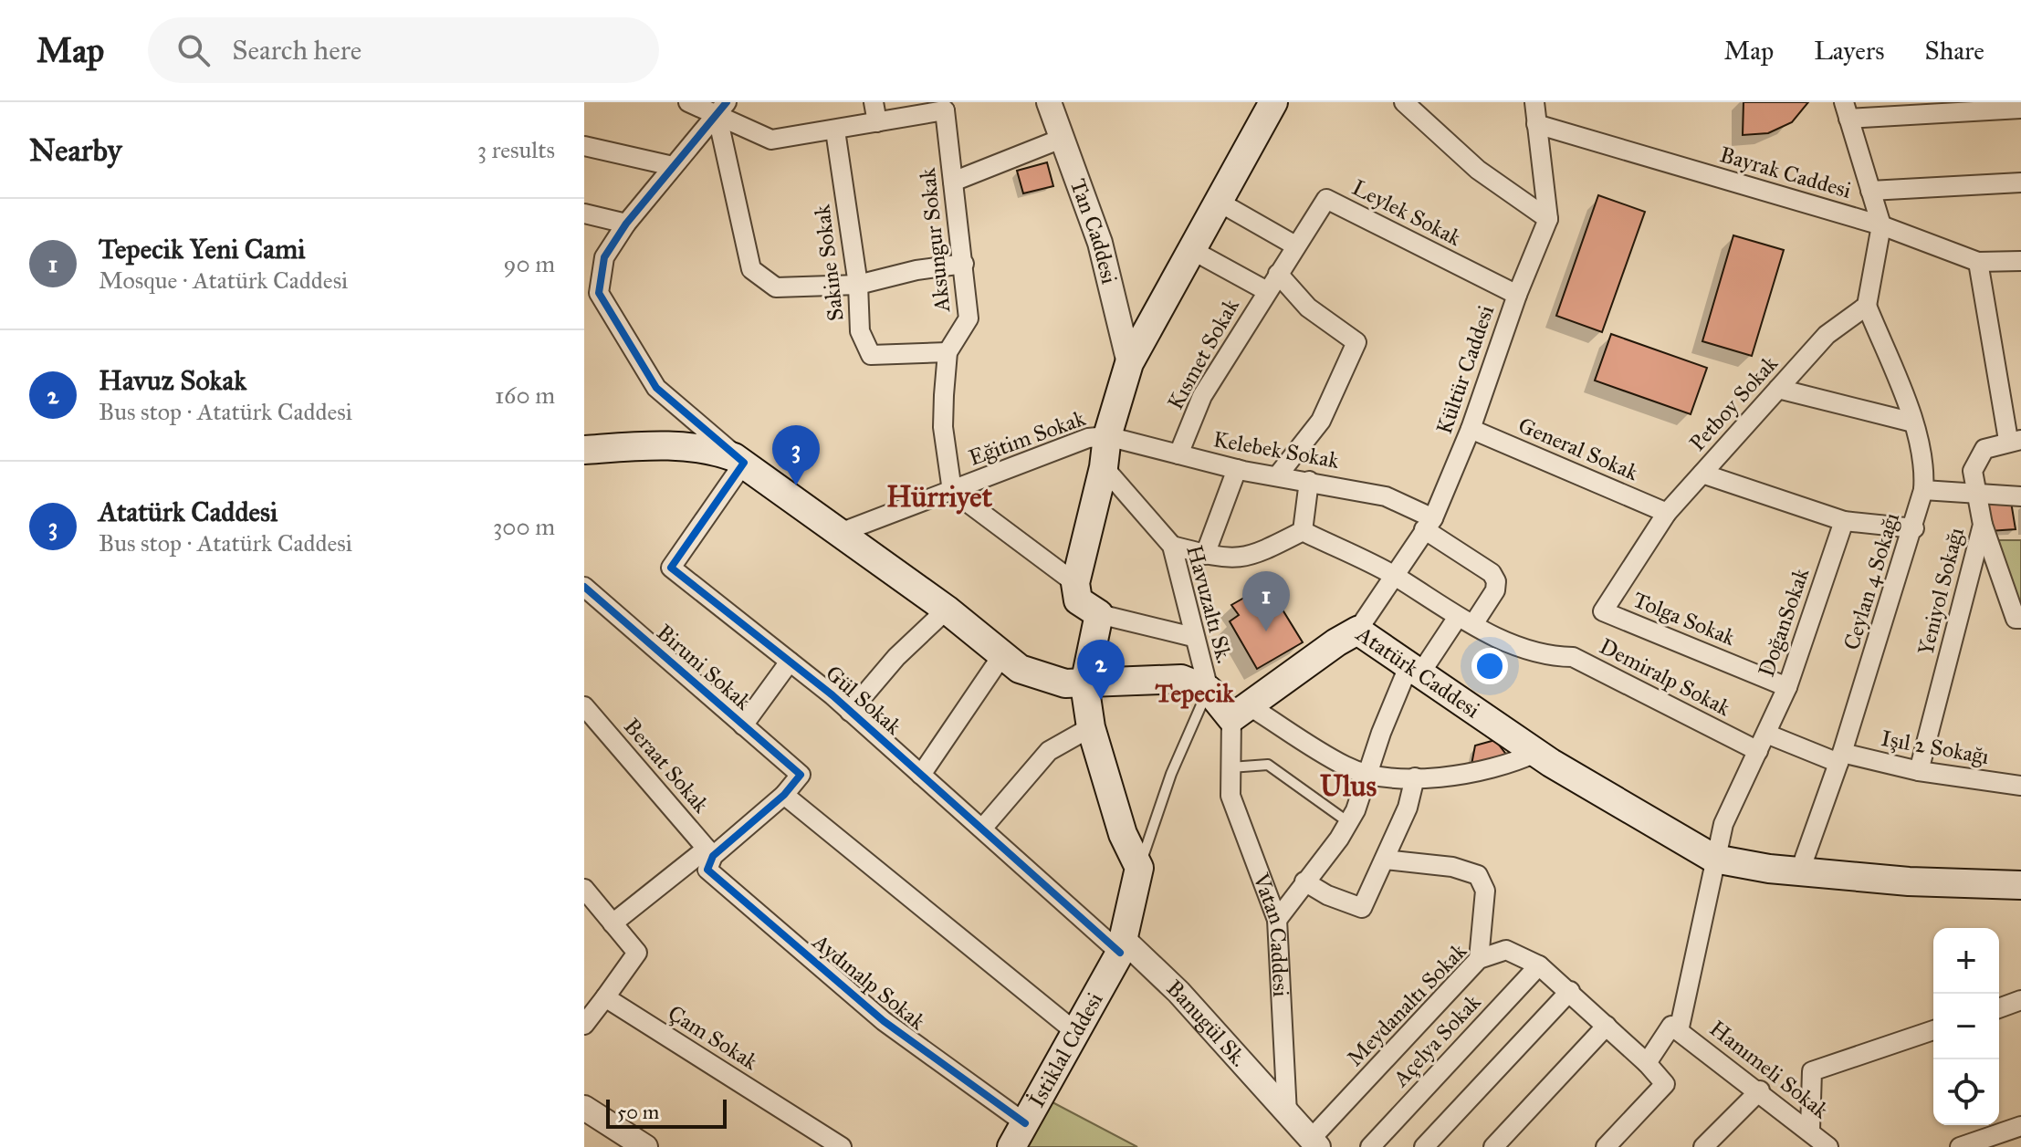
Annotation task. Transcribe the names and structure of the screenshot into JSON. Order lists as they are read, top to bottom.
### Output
{
  "streets": {
    "main road": ["Atatürk Caddesi", "İstiklal Cddesi"],
    "street": [
      "Bayrak Caddesi",
      "Leylek Sokak",
      "Tan Caddesi",
      "Aksungur Sokak",
      "Sakine Sokak",
      "Kısmet Sokak",
      "Kültür Caddesi",
      "Petboy Sokak",
      "Eğitim Sokak",
      "General Sokak",
      "Kelebek Sokak",
      "Ceylan 4 Sokağı",
      "Yeniyol Sokağı",
      "Havuzaltı Sk.",
      "Tolga Sokak",
      "DoğanSokak",
      "Biruni Sokak",
      "Demiralp Sokak",
      "Gül Sokak",
      "Işıl 2 Sokağı",
      "Beraat Sokak",
      "Vatan Caddesi",
      "Aydınalp Sokak",
      "Meydanaltı Sokak",
      "Banugül Sk.",
      "Çam Sokak",
      "Açelya Sokak",
      "Hanımeli Sokak"
    ]
  },
  "crossings": [
    ["Bayrak Caddesi", "Kültür Caddesi"],
    ["Leylek Sokak", "Kısmet Sokak"],
    ["Leylek Sokak", "Kültür Caddesi"],
    ["Aksungur Sokak", "Sakine Sokak"],
    ["Aksungur Sokak", "Eğitim Sokak"],
    ["Kısmet Sokak", "Kelebek Sokak"],
    ["Kültür Caddesi", "General Sokak"],
    ["Kültür Caddesi", "Kelebek Sokak"],
    ["Kültür Caddesi", "Atatürk Caddesi"],
    ["Kültür Caddesi", "Demiralp Sokak"],
    ["Petboy Sokak", "General Sokak"],
    ["Petboy Sokak", "Ceylan 4 Sokağı"],
    ["Petboy Sokak", "Tolga Sokak"],
    ["Eğitim Sokak", "Kelebek Sokak"],
    ["Kelebek Sokak", "Demiralp Sokak"],
    ["Ceylan 4 Sokağı", "Atatürk Caddesi"],
    ["Ceylan 4 Sokağı", "Işıl 2 Sokağı"],
    ["Yeniyol Sokağı", "Işıl 2 Sokağı"],
    ["Tolga Sokak", "DoğanSokak"],
    ["DoğanSokak", "Atatürk Caddesi"],
    ["DoğanSokak", "Demiralp Sokak"],
    ["DoğanSokak", "Işıl 2 Sokağı"],
    ["DoğanSokak", "Hanımeli Sokak"],
    ["Atatürk Caddesi", "Vatan Caddesi"],
    ["Atatürk Caddesi", "Hanımeli Sokak"],
    ["Gül Sokak", "Banugül Sk."],
    ["Gül Sokak", "İstiklal Cddesi"],
    ["Beraat Sokak", "Aydınalp Sokak"],
    ["Vatan Caddesi", "Banugül Sk."],
    ["Aydınalp Sokak", "İstiklal Cddesi"],
    ["Meydanaltı Sokak", "Açelya Sokak"],
    ["Banugül Sk.", "İstiklal Cddesi"]
  ],
  "districts": ["Hürriyet", "Tepecik", "Ulus"],
  "scale_bar": "50 m",
  "page": {
    "header": "Map",
    "search": "Search here",
    "nav": ["Map", "Layers", "Share"],
    "heading": ["Nearby", "3 results"],
    "list": [
      {
        "mark": "1",
        "name": "Tepecik Yeni Cami",
        "note": "Mosque · Atatürk Caddesi",
        "value": "90 m"
      },
      {
        "mark": "2",
        "name": "Havuz Sokak",
        "note": "Bus stop · Atatürk Caddesi",
        "value": "160 m"
      },
      {
        "mark": "3",
        "name": "Atatürk Caddesi",
        "note": "Bus stop · Atatürk Caddesi",
        "value": "300 m"
      }
    ],
    "pins": ["3", "1", "2"],
    "map_buttons": ["+", "−"],
    "scale": "50 m"
  }
}
